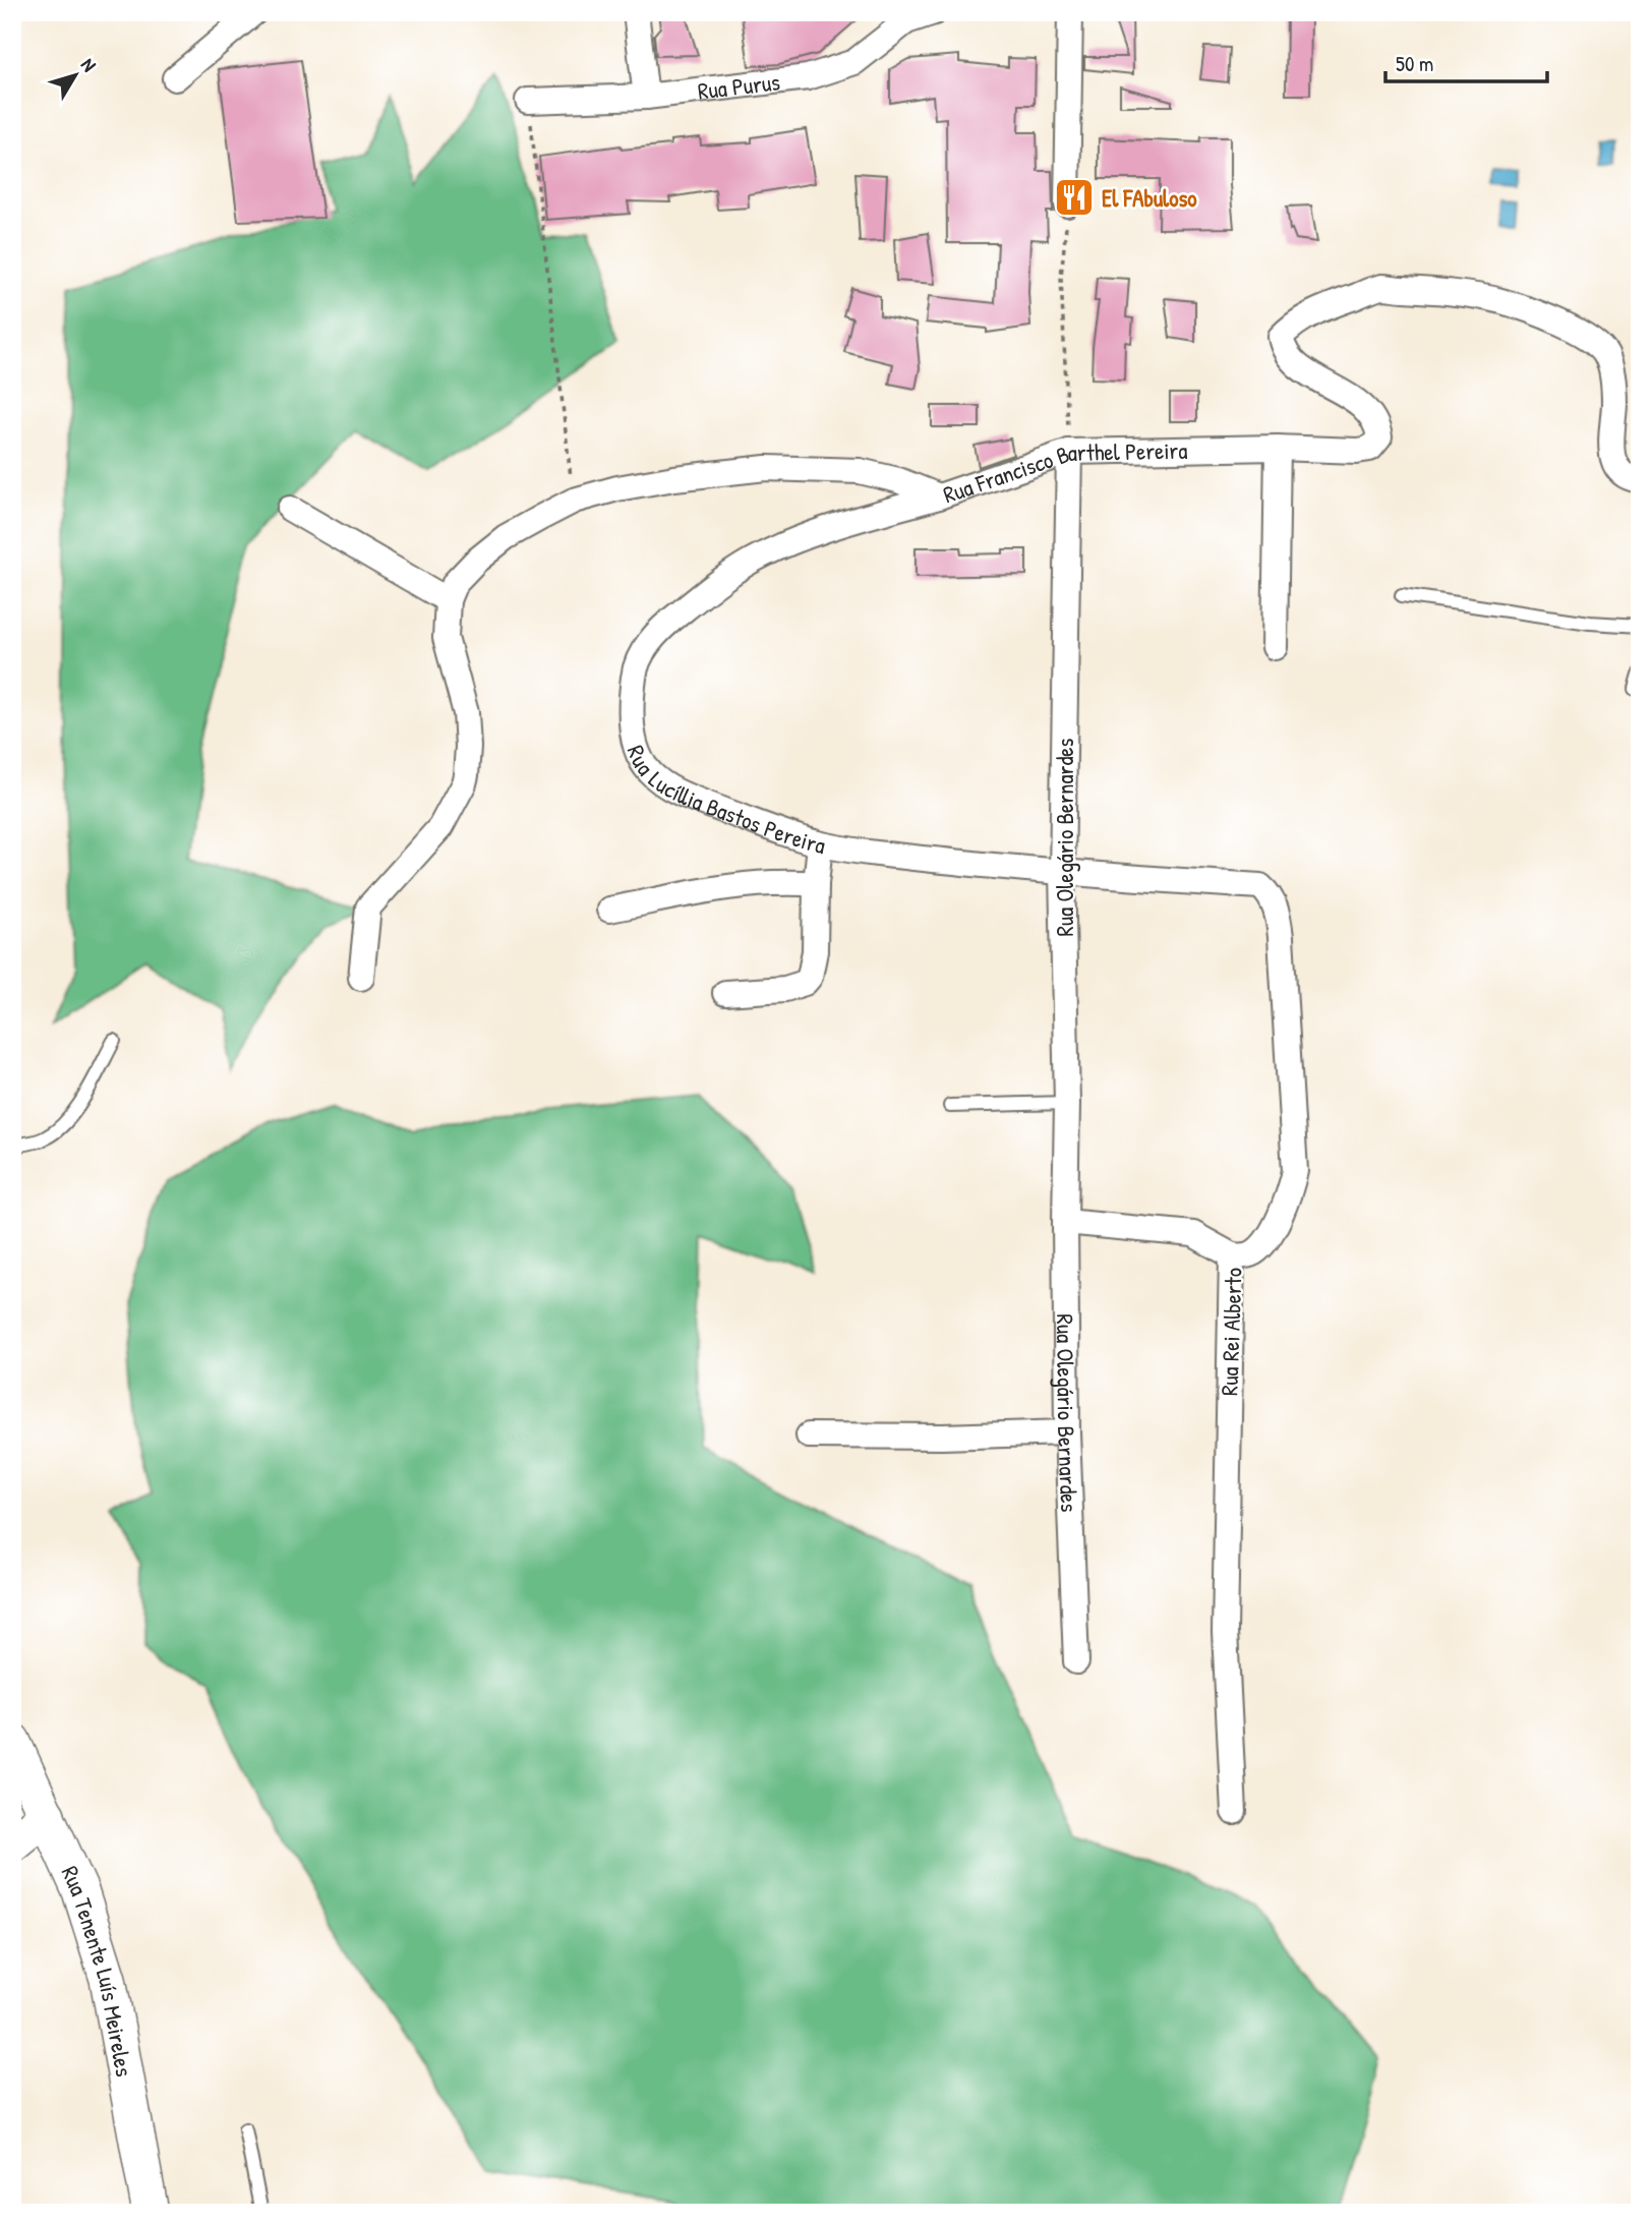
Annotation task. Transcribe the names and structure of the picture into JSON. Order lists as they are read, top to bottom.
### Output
{
  "streets": {
    "main road": ["Rua Tenente Luís Meireles"],
    "street": [
      "Rua Purus",
      "Rua Francisco Barthel Pereira",
      "Rua Lucíllia Bastos Pereira",
      "Rua Olegário Bernardes",
      "Rua Rei Alberto"
    ]
  },
  "crossings": [
    ["Rua Francisco Barthel Pereira", "Rua Lucíllia Bastos Pereira"],
    ["Rua Francisco Barthel Pereira", "Rua Olegário Bernardes"],
    ["Rua Lucíllia Bastos Pereira", "Rua Olegário Bernardes"],
    ["Rua Lucíllia Bastos Pereira", "Rua Rei Alberto"]
  ],
  "places": {
    "restaurant": ["El FAbuloso"]
  },
  "scale_bar": "50 m",
  "north": "top right"
}
